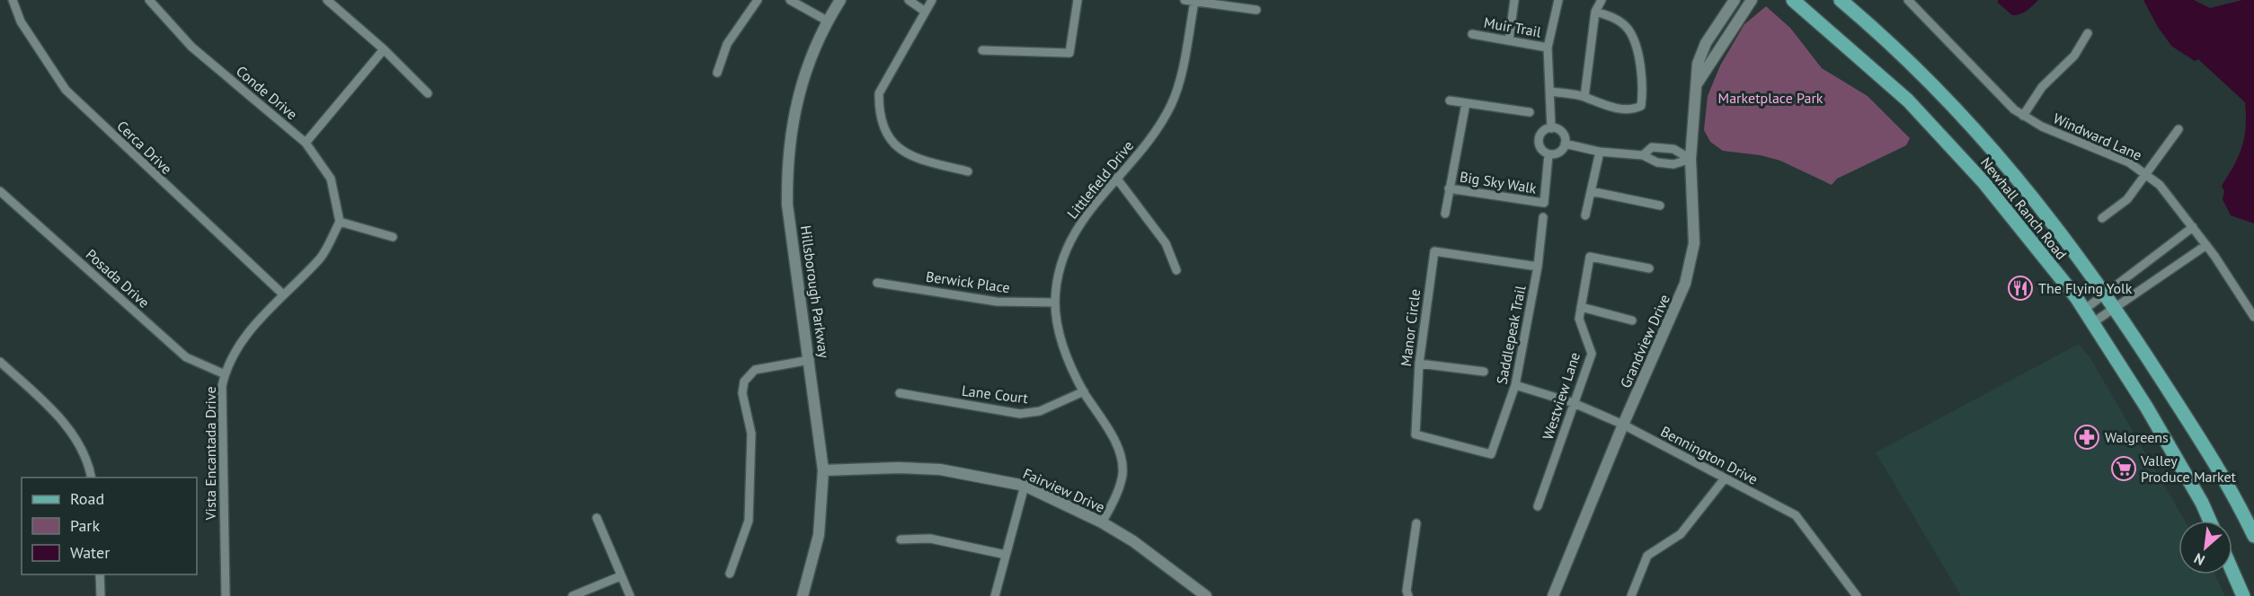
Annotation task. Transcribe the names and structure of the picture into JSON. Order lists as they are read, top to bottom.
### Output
{
  "streets": {
    "main road": ["Newhall Ranch Road"],
    "street": [
      "Muir Trail",
      "Conde Drive",
      "Windward Lane",
      "Cerca Drive",
      "Littlefield Drive",
      "Big Sky Walk",
      "Posada Drive",
      "Berwick Place",
      "Hillsborough Parkway",
      "Manor Circle",
      "Saddlepeak Trail",
      "Grandview Drive",
      "Lane Court",
      "Westview Lane",
      "Vista Encantada Drive",
      "Bennington Drive",
      "Fairview Drive"
    ]
  },
  "crossings": [
    ["Conde Drive", "Vista Encantada Drive"],
    ["Cerca Drive", "Vista Encantada Drive"],
    ["Littlefield Drive", "Berwick Place"],
    ["Littlefield Drive", "Lane Court"],
    ["Littlefield Drive", "Fairview Drive"],
    ["Posada Drive", "Vista Encantada Drive"],
    ["Hillsborough Parkway", "Fairview Drive"],
    ["Manor Circle", "Saddlepeak Trail"],
    ["Saddlepeak Trail", "Bennington Drive"],
    ["Grandview Drive", "Bennington Drive"],
    ["Westview Lane", "Bennington Drive"]
  ],
  "parks": ["Marketplace Park"],
  "places": {
    "restaurant": ["The Flying Yolk"],
    "pharmacy": ["Walgreens"],
    "supermarket": ["Valley Produce Market"]
  },
  "legend": ["Road", "Park", "Water"],
  "north": "bottom left"
}
